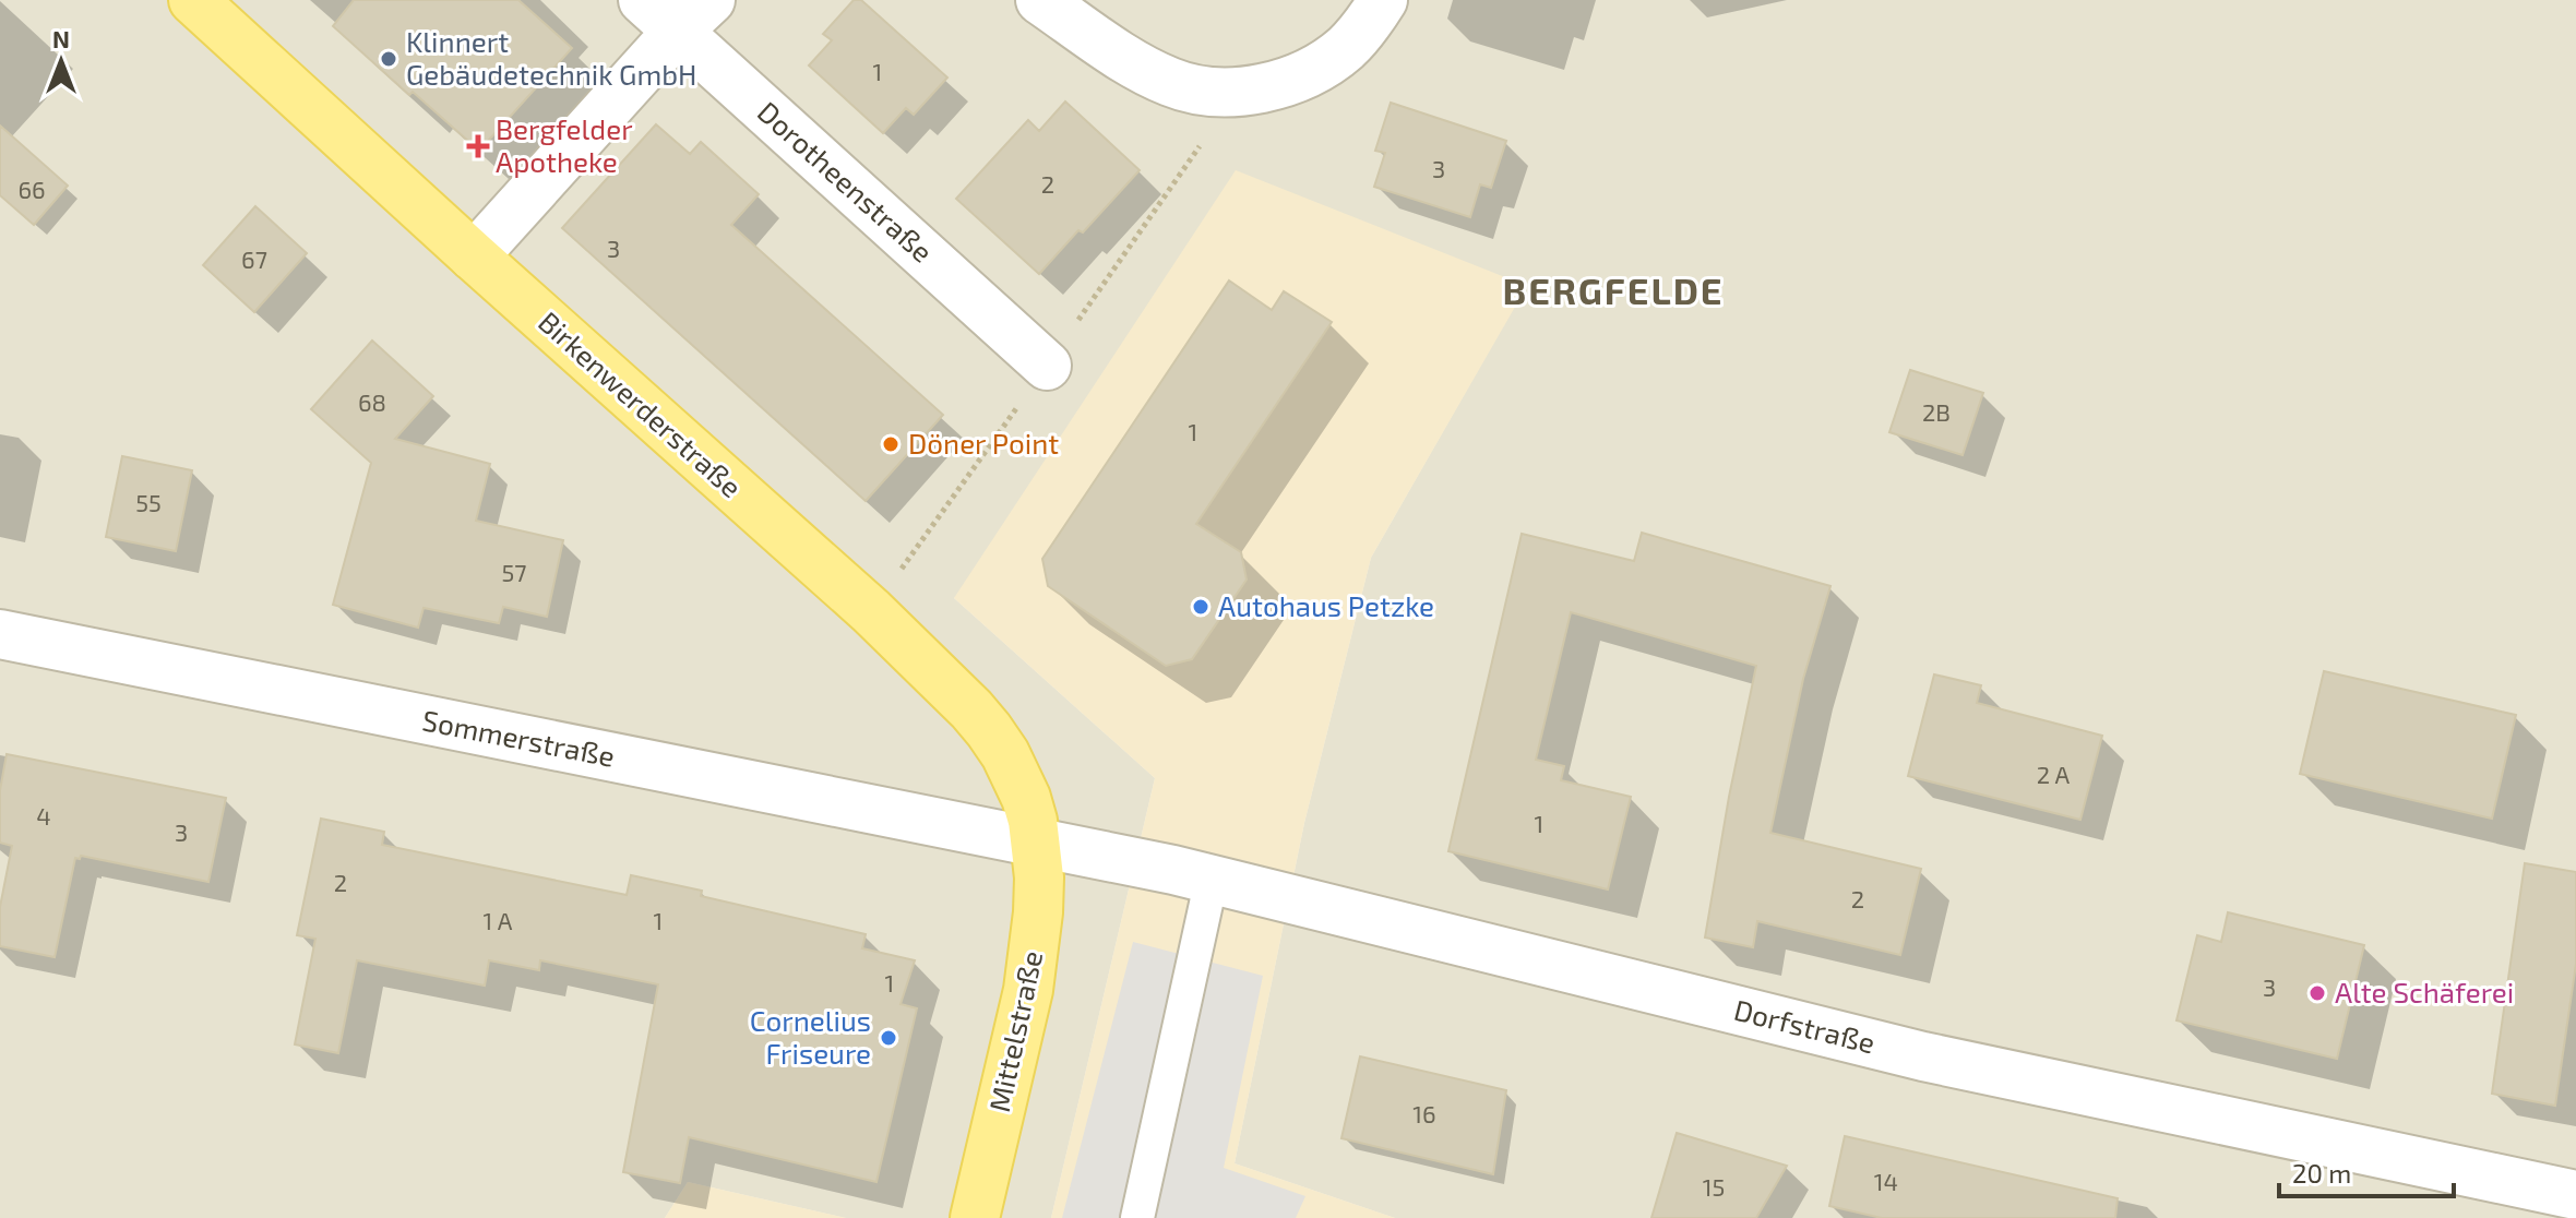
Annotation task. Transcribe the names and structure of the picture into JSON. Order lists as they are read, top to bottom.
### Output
{
  "streets": {
    "main road": ["Birkenwerderstraße", "Mittelstraße"],
    "street": ["Dorotheenstraße", "Sommerstraße", "Dorfstraße"]
  },
  "crossings": [
    ["Birkenwerderstraße", "Sommerstraße"],
    ["Birkenwerderstraße", "Dorfstraße"],
    ["Birkenwerderstraße", "Mittelstraße"],
    ["Sommerstraße", "Dorfstraße"],
    ["Sommerstraße", "Mittelstraße"],
    ["Dorfstraße", "Mittelstraße"]
  ],
  "districts": ["BERGFELDE"],
  "places": {
    "other": [
      "Klinnert Gebäudetechnik GmbH",
      "Döner Point",
      "Autohaus Petzke",
      "Alte Schäferei",
      "Cornelius Friseure"
    ],
    "health": ["Bergfelder Apotheke"]
  },
  "house_numbers": [
    "1",
    "3",
    "2",
    "66",
    "3",
    "67",
    "68",
    "2B",
    "1",
    "55",
    "57",
    "2 A",
    "4",
    "1",
    "3",
    "2",
    "2",
    "1 A",
    "1",
    "1",
    "3",
    "16",
    "14",
    "15"
  ],
  "scale_bar": "20 m",
  "north": "top"
}
